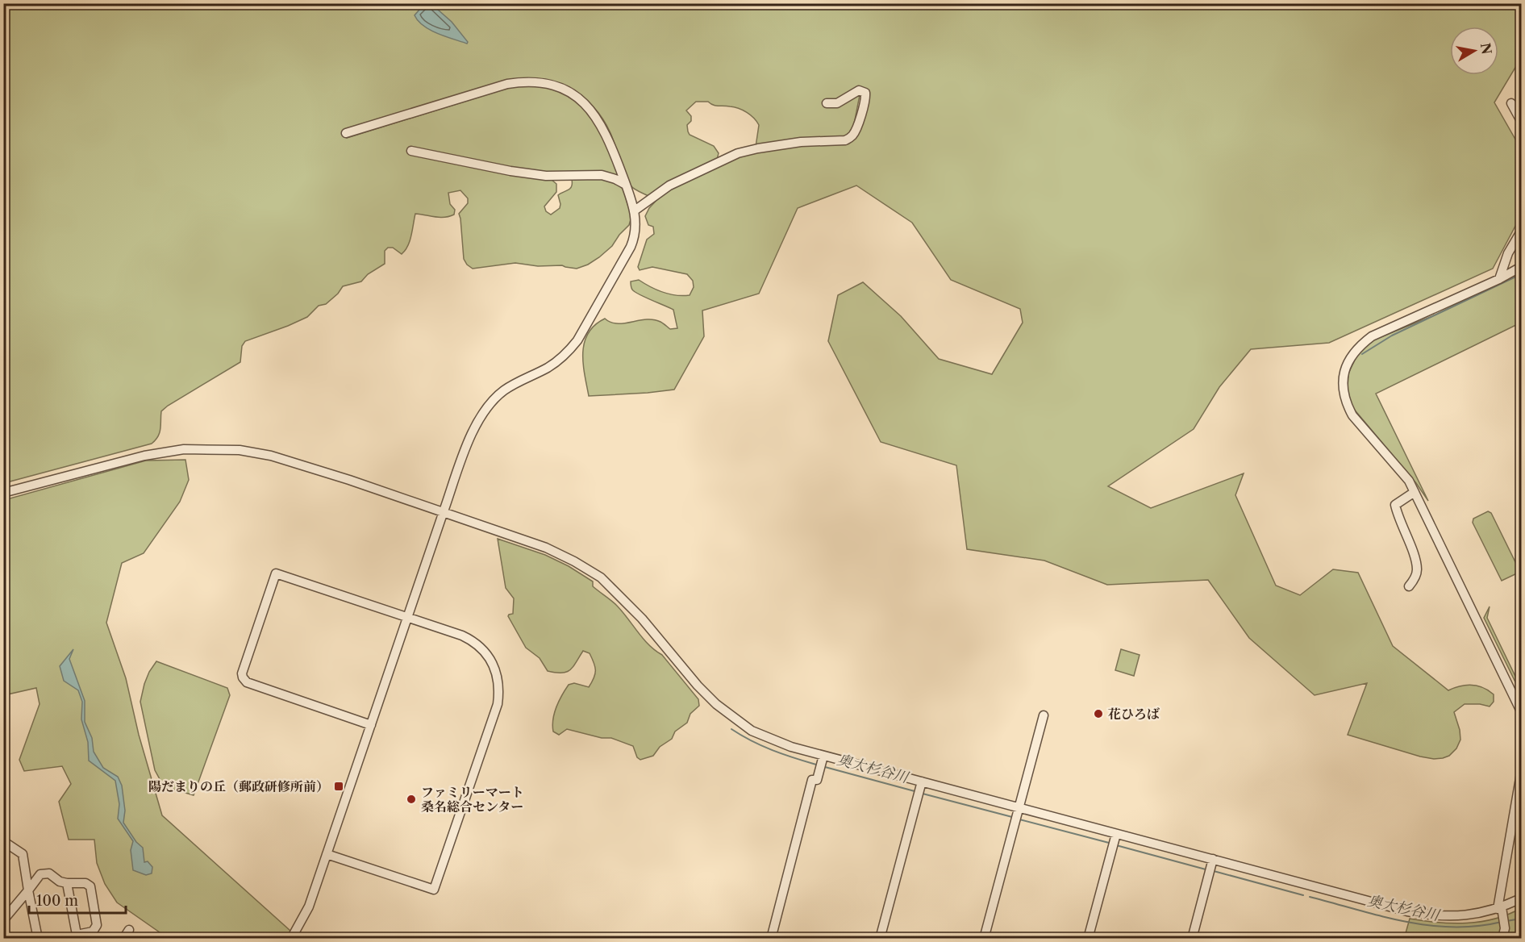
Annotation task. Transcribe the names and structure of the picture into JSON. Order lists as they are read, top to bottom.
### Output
{
  "water": ["奥大杉谷川"],
  "places": {
    "other": ["花ひろば", "ファミリーマート 桑名総合センター"],
    "transit": ["陽だまりの丘（郵政研修所前）"]
  },
  "scale_bar": "100 m",
  "north": "right"
}
